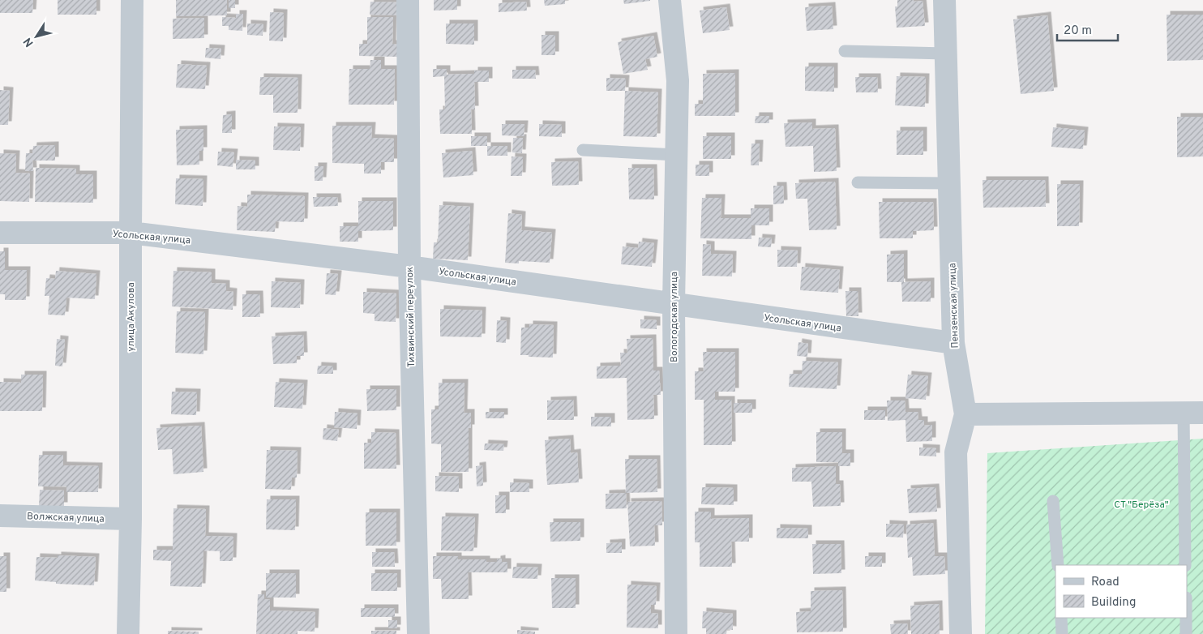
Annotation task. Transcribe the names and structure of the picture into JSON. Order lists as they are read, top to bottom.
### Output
{
  "streets": {
    "street": [
      "Усольская улица",
      "Пензенская улица",
      "улица Акулова",
      "Тихвинский переулок",
      "Вологодская улица",
      "Волжская улица"
    ]
  },
  "crossings": [
    ["Усольская улица", "Пензенская улица"],
    ["Усольская улица", "улица Акулова"],
    ["Усольская улица", "Тихвинский переулок"],
    ["Усольская улица", "Вологодская улица"],
    ["улица Акулова", "Волжская улица"]
  ],
  "parks": ["СТ \"Берёза\""],
  "legend": ["Road", "Building"],
  "scale_bar": "20 m",
  "north": "bottom left"
}
